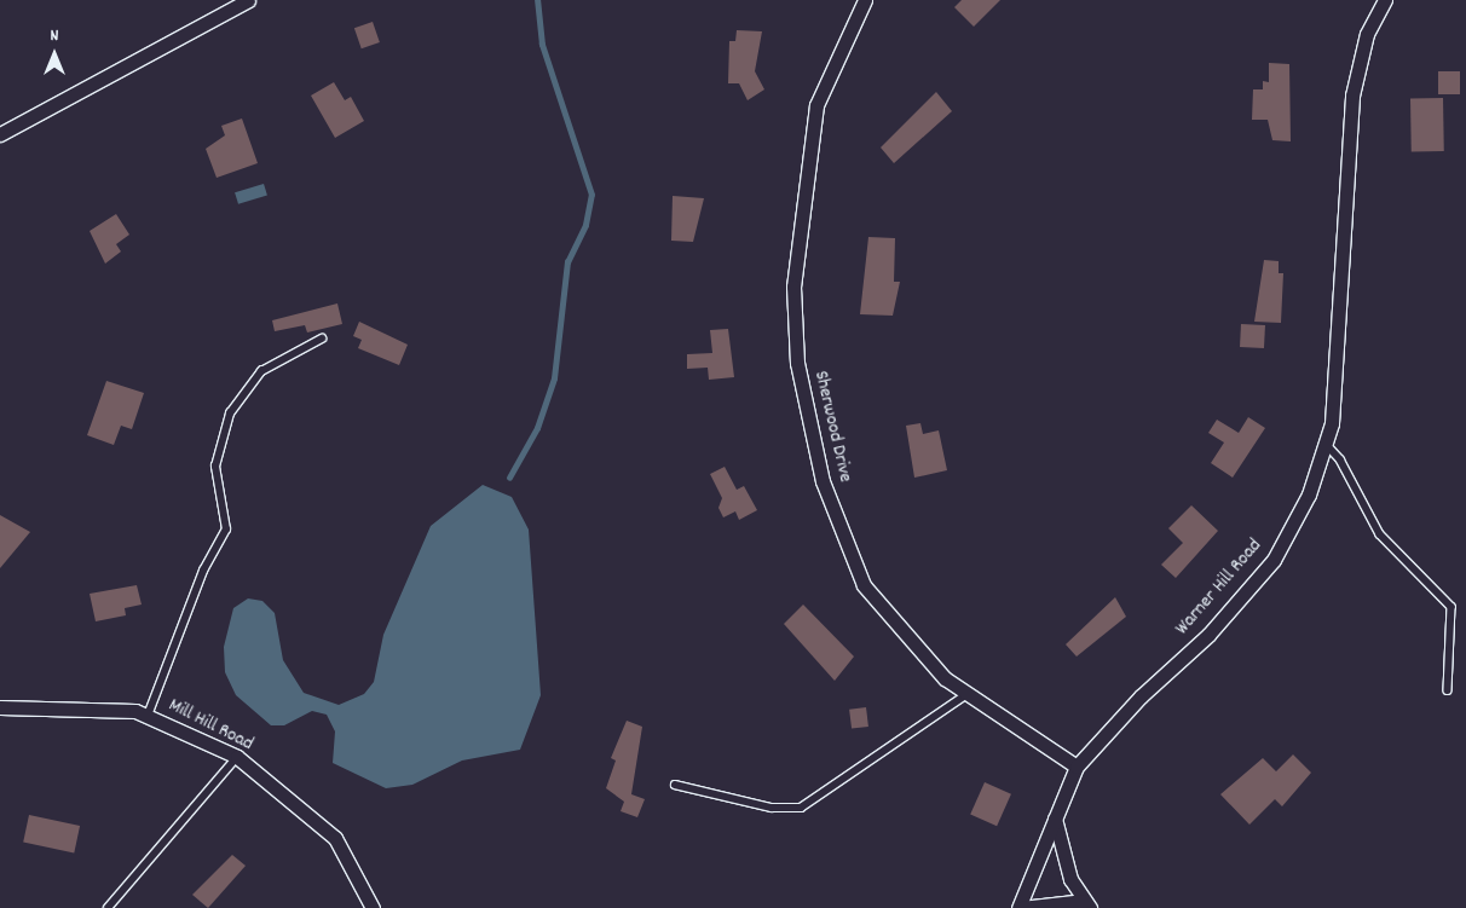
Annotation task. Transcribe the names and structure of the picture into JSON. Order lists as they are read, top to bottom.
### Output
{
  "streets": {
    "street": ["Sherwood Drive", "Warner Hill Road", "Mill Hill Road"]
  },
  "crossings": [
    ["Sherwood Drive", "Warner Hill Road"]
  ],
  "north": "top"
}
